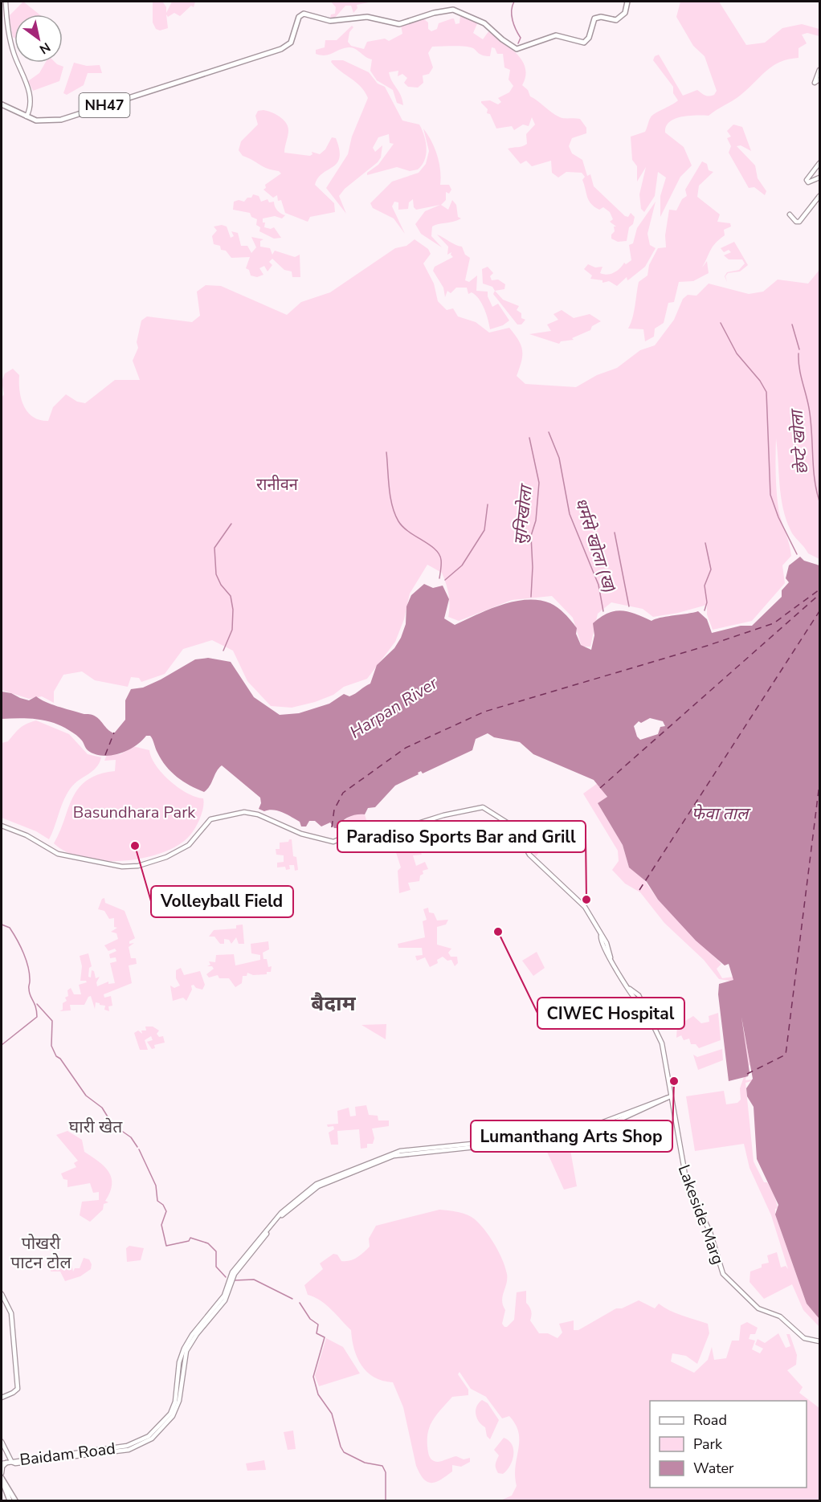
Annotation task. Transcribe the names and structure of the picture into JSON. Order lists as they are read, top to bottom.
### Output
{
  "streets": {
    "highway": ["NH47"],
    "main road": ["Lakeside Marg", "Baidam Road"]
  },
  "crossings": [
    ["Lakeside Marg", "Baidam Road"]
  ],
  "districts": ["बैदाम", "घारी खेत", "पोखरी पाटन टोल"],
  "water": [
    "छेप्टे खोला",
    "सुनिखोला",
    "धर्मसे खोला (ख)",
    "Harpan River",
    "फेवा ताल"
  ],
  "parks": ["रानीवन", "Basundhara Park"],
  "places": [
    "Volleyball Field",
    "Paradiso Sports Bar and Grill",
    "CIWEC Hospital",
    "Lumanthang Arts Shop"
  ],
  "legend": ["Road", "Park", "Water"],
  "north": "bottom right"
}
